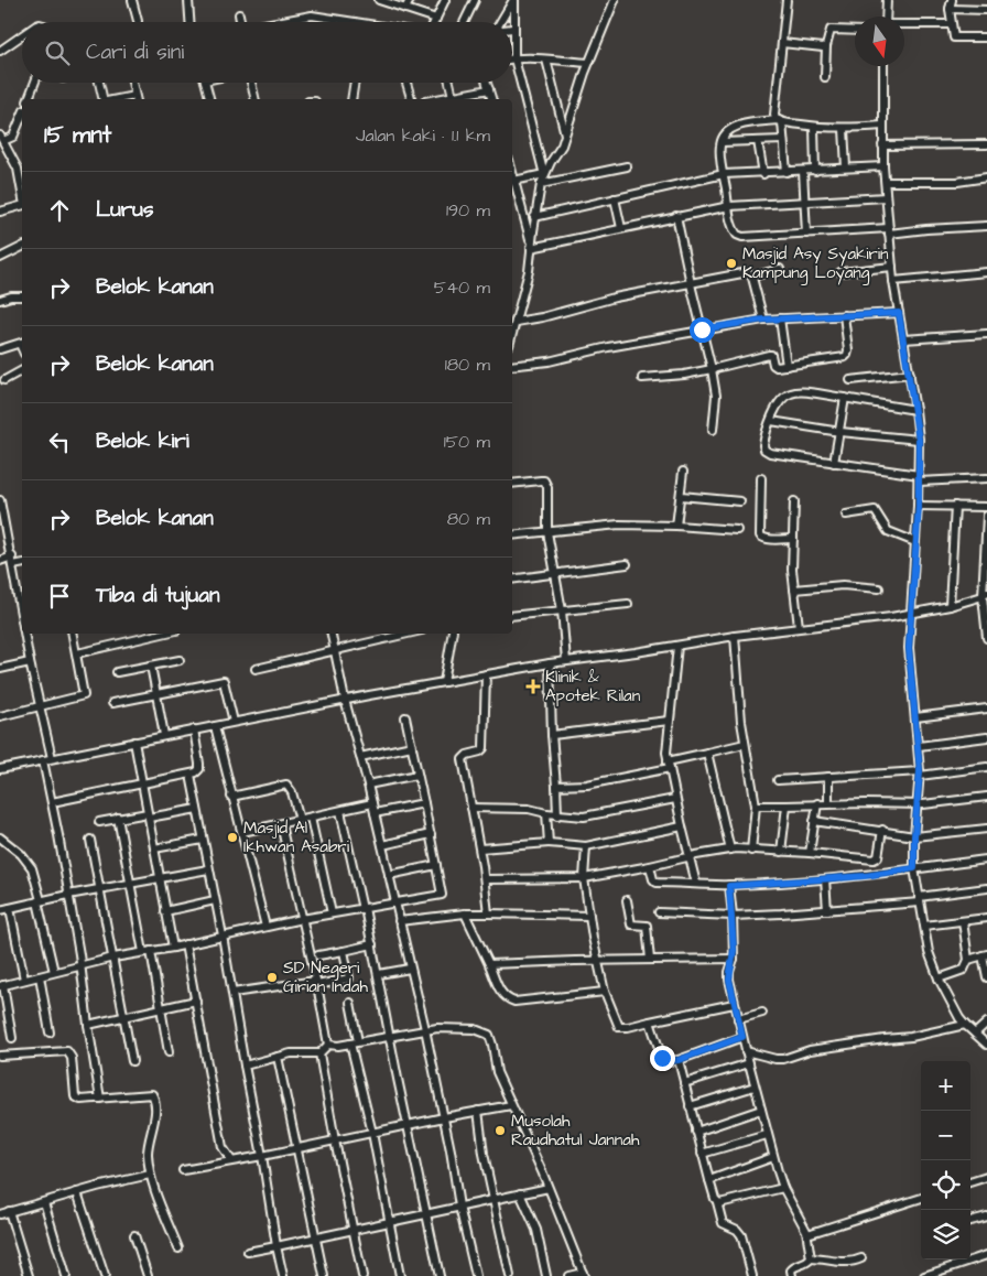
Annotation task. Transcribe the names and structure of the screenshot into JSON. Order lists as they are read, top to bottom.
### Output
{
  "places": {
    "other": [
      "Masjid Asy Syakirin Kampung Loyang",
      "Masjid Al Ikhwan Asabri",
      "SD Negeri Girian Indah",
      "Musolah Raudhatul Jannah"
    ],
    "health": ["Klinik & Apotek Rilan"]
  },
  "north": "bottom",
  "page": {
    "search": "Cari di sini",
    "heading": ["15 mnt", "Jalan kaki · 1.1 km"],
    "list": [
      ["Lurus", "190 m"],
      ["Belok kanan", "540 m"],
      ["Belok kanan", "180 m"],
      ["Belok kiri", "150 m"],
      ["Belok kanan", "80 m"],
      "Tiba di tujuan"
    ],
    "map_buttons": ["+", "−"]
  }
}
